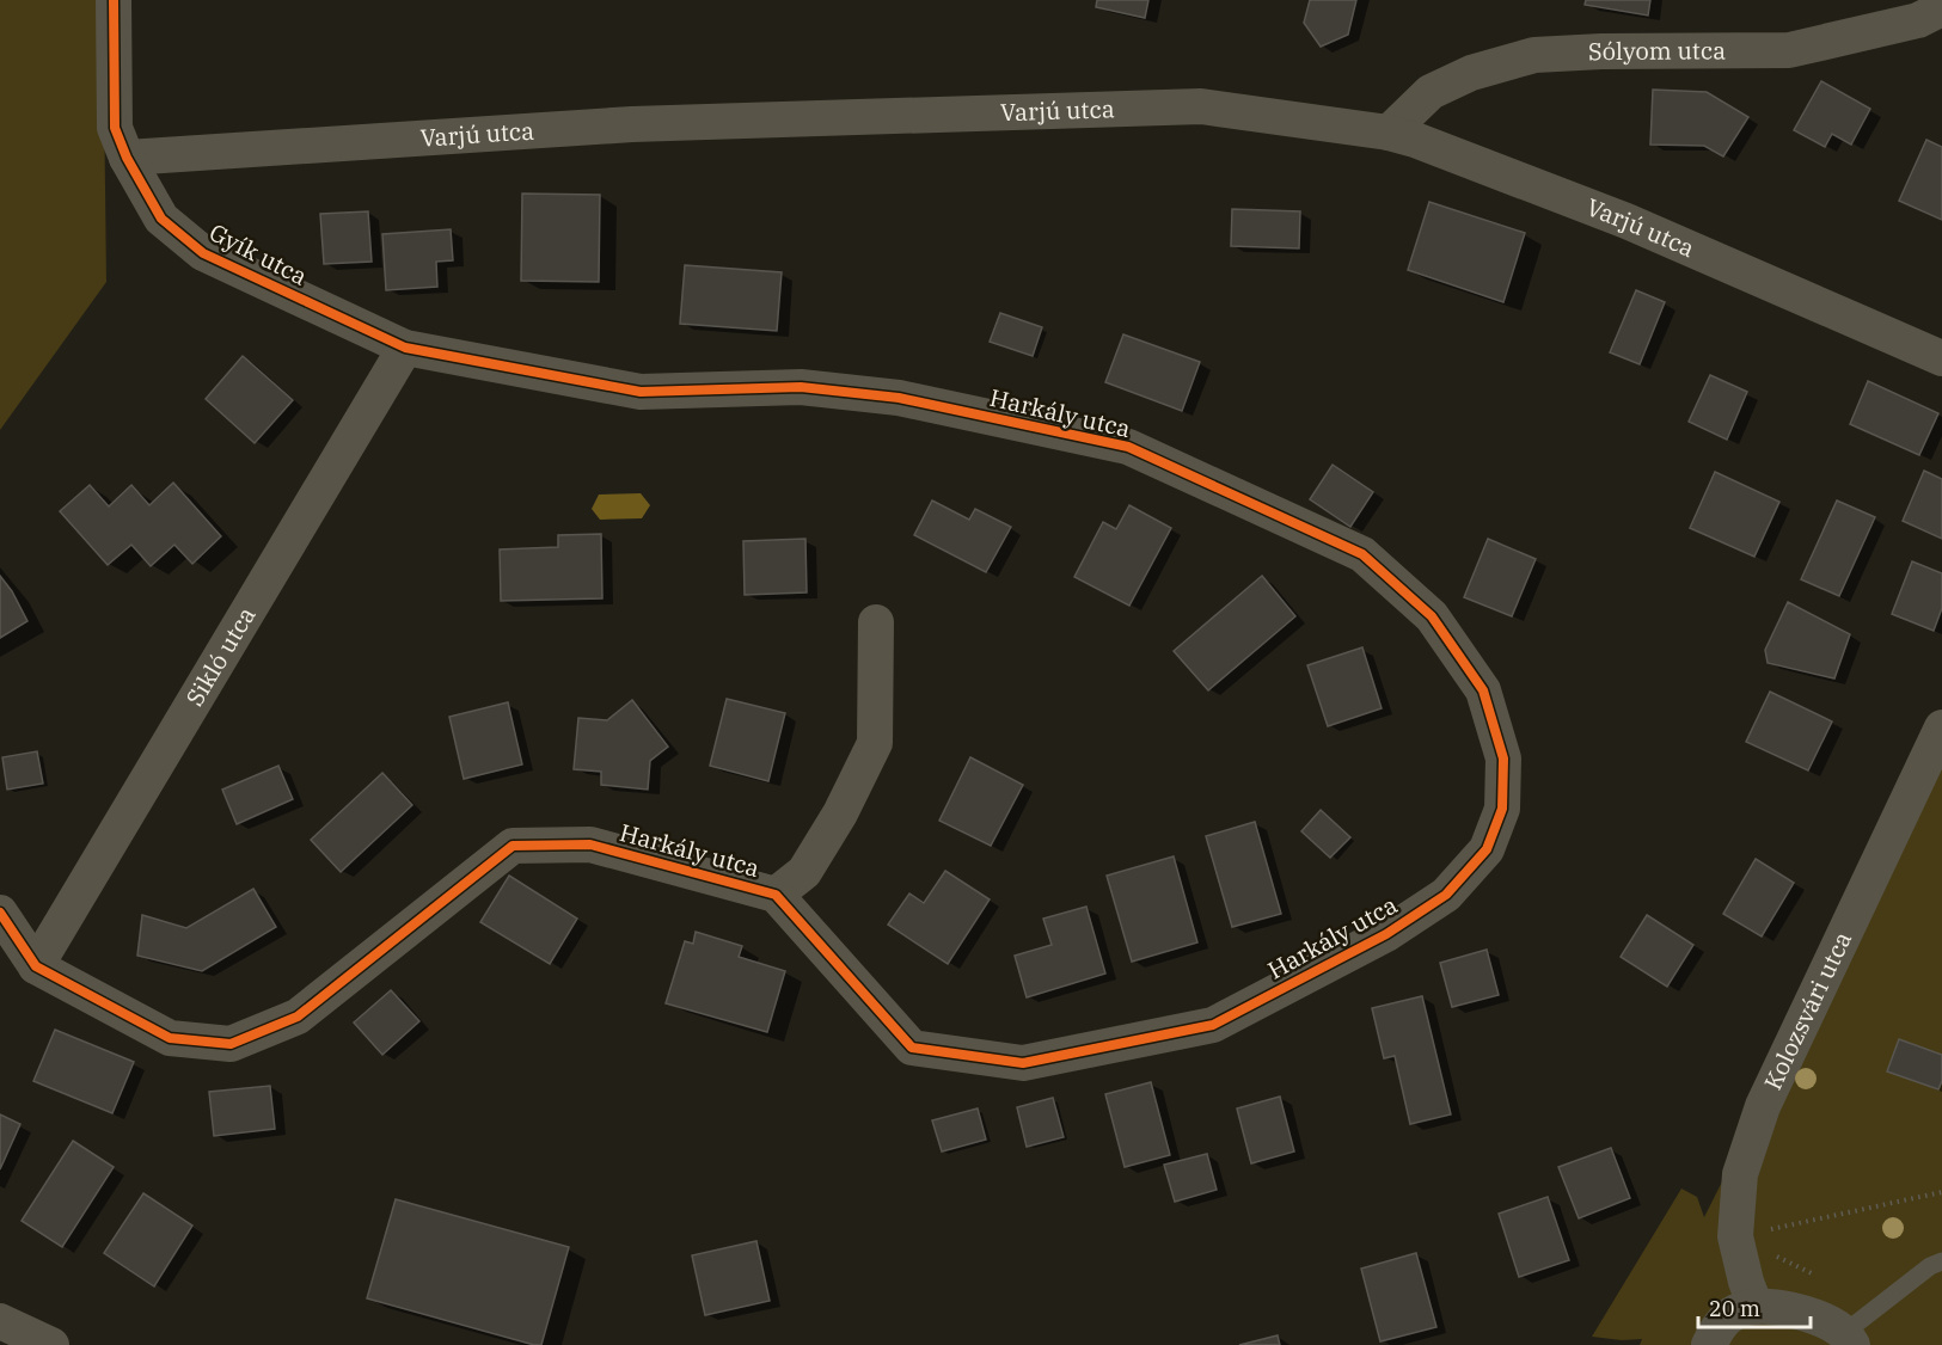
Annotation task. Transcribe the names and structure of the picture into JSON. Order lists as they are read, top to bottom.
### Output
{
  "streets": {
    "street": [
      "Sólyom utca",
      "Varjú utca",
      "Gyík utca",
      "Harkály utca",
      "Sikló utca",
      "Kolozsvári utca"
    ]
  },
  "crossings": [
    ["Sólyom utca", "Varjú utca"],
    ["Varjú utca", "Gyík utca"],
    ["Gyík utca", "Harkály utca"],
    ["Gyík utca", "Sikló utca"],
    ["Harkály utca", "Sikló utca"]
  ],
  "scale_bar": "20 m"
}
